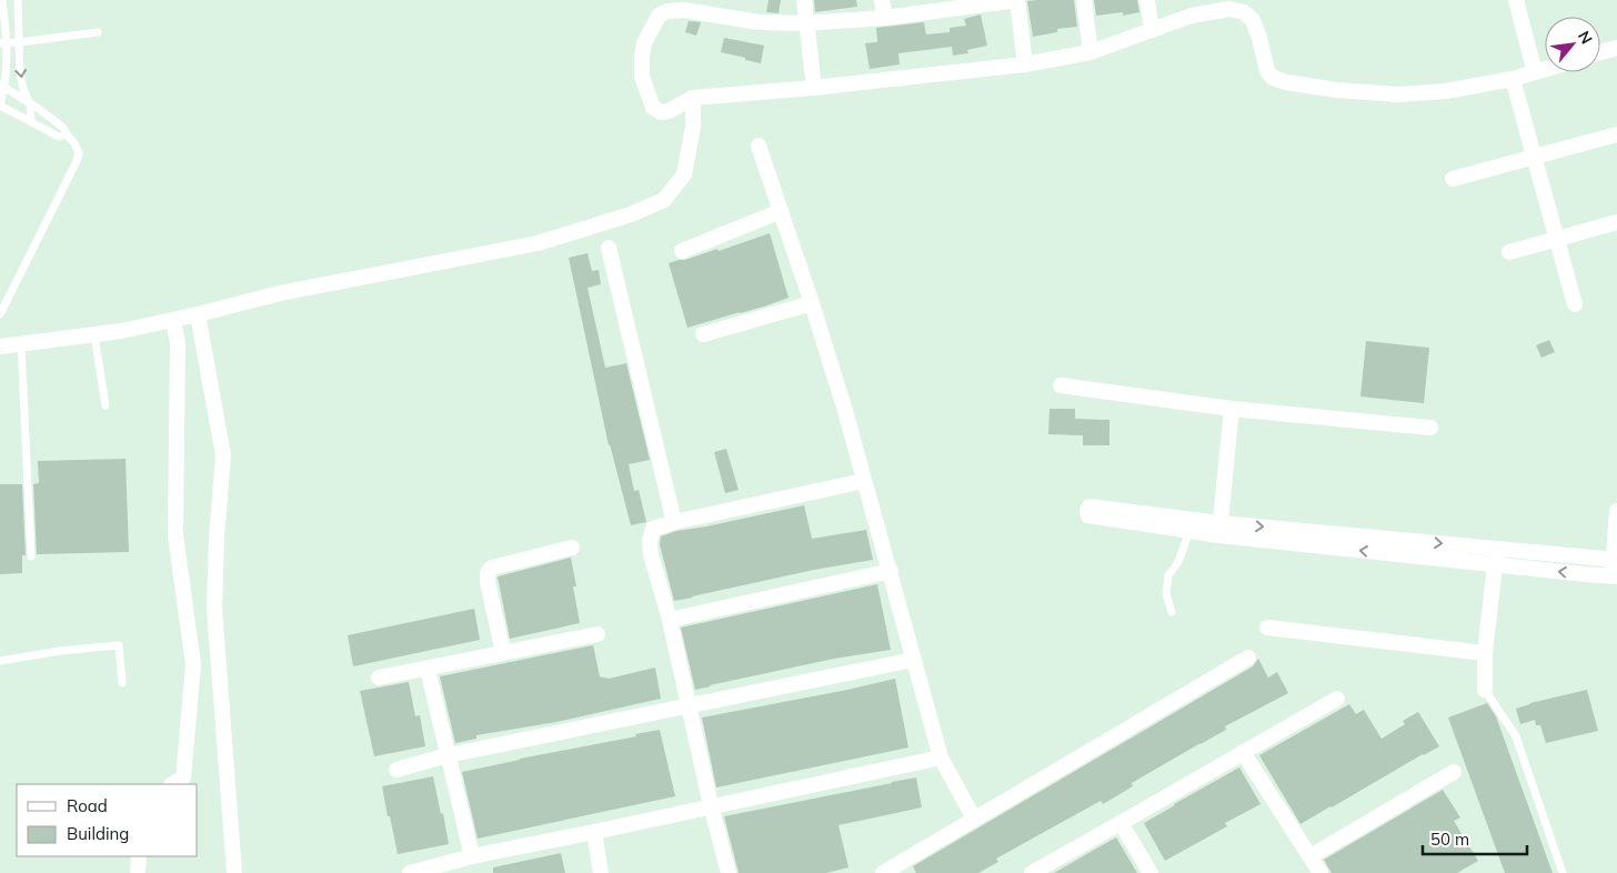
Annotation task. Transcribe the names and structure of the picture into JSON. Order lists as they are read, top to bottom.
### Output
{
  "legend": ["Road", "Building"],
  "scale_bar": "50 m",
  "north": "top right"
}
